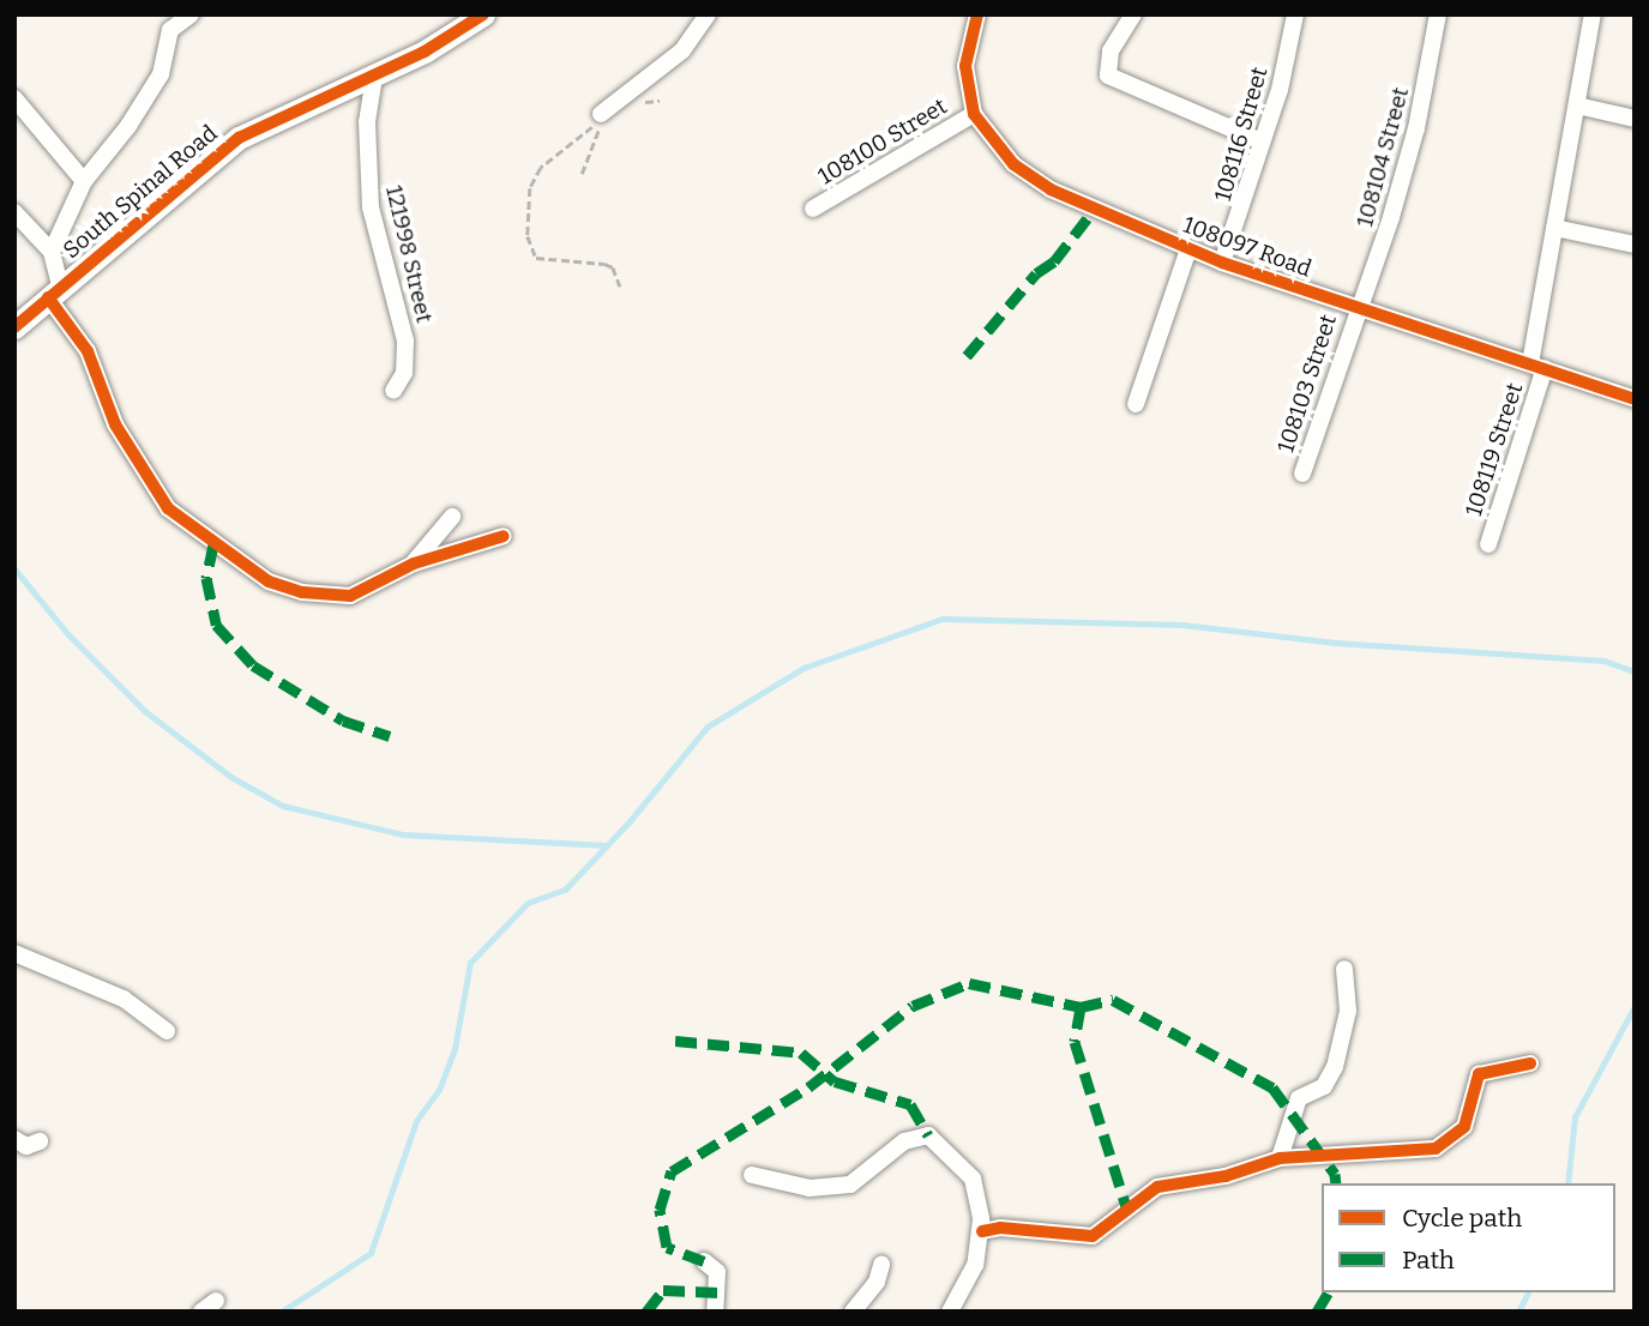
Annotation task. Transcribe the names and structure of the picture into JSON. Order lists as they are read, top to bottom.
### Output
{
  "streets": {
    "street": [
      "108116 Street",
      "108100 Street",
      "108104 Street",
      "South Spinal Road",
      "108097 Road",
      "121998 Street",
      "108103 Street",
      "108119 Street"
    ]
  },
  "crossings": [
    ["108116 Street", "108097 Road"],
    ["108100 Street", "108097 Road"],
    ["108104 Street", "108097 Road"],
    ["108104 Street", "108103 Street"],
    ["South Spinal Road", "121998 Street"],
    ["108097 Road", "108103 Street"],
    ["108097 Road", "108119 Street"]
  ],
  "legend": ["Cycle path", "Path"]
}
